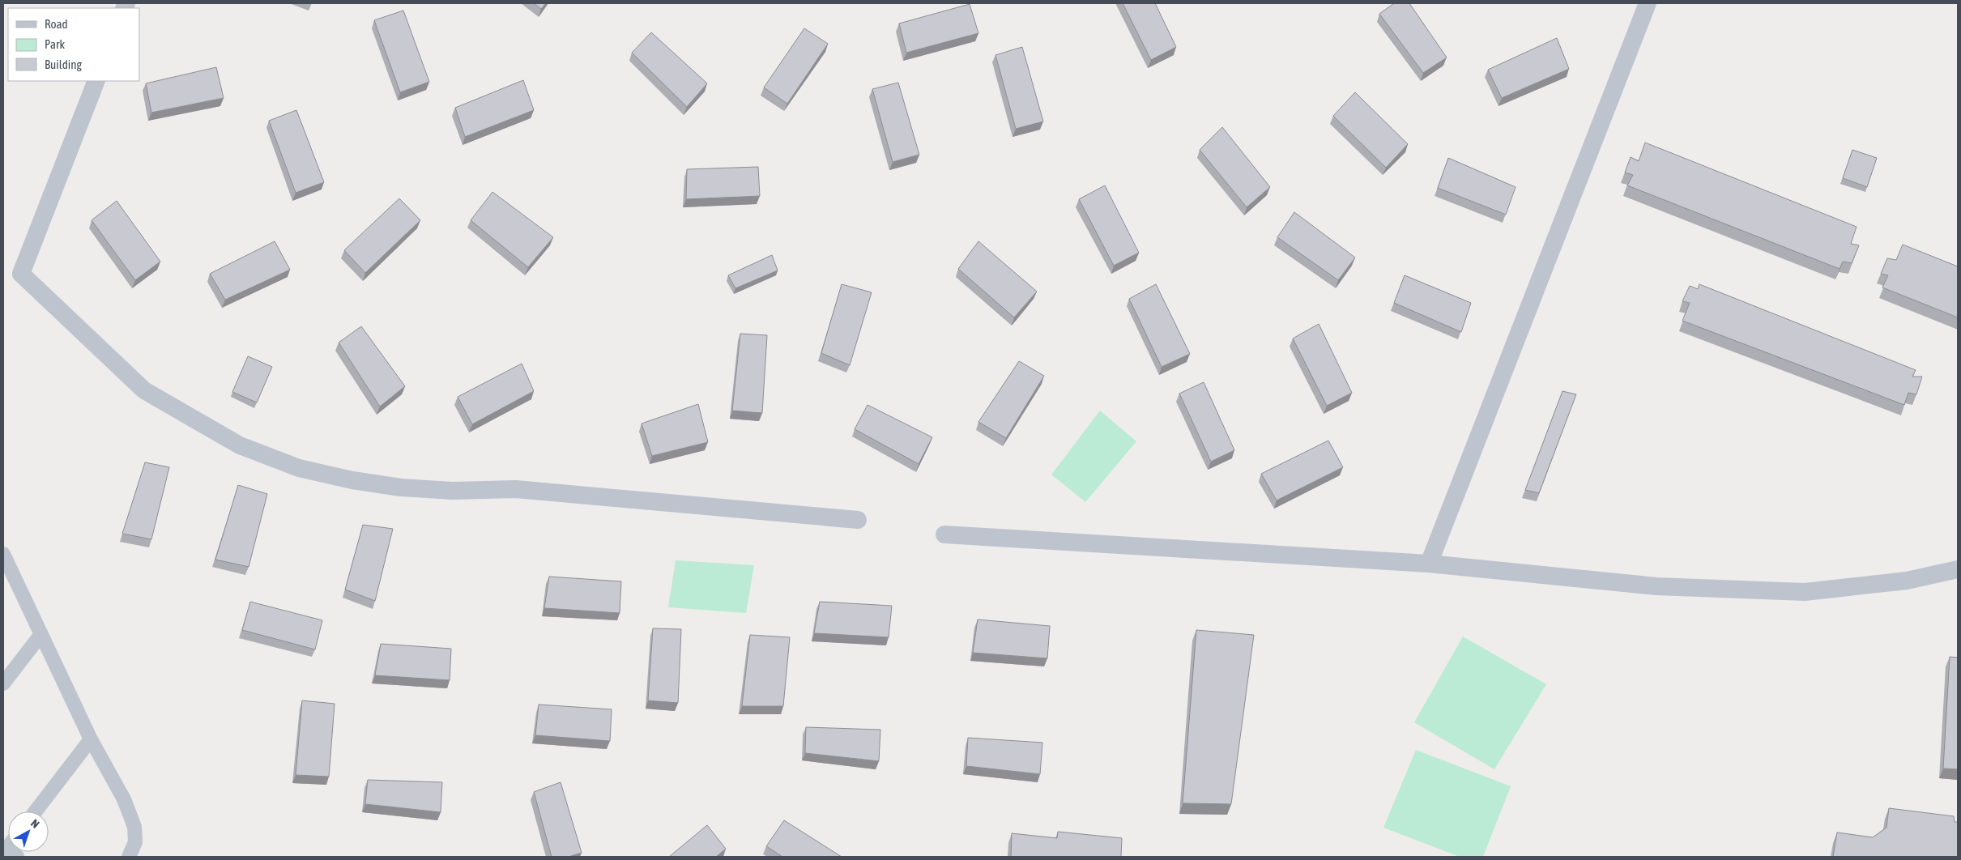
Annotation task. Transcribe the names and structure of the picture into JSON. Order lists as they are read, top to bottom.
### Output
{
  "legend": ["Road", "Park", "Building"],
  "north": "top right"
}
